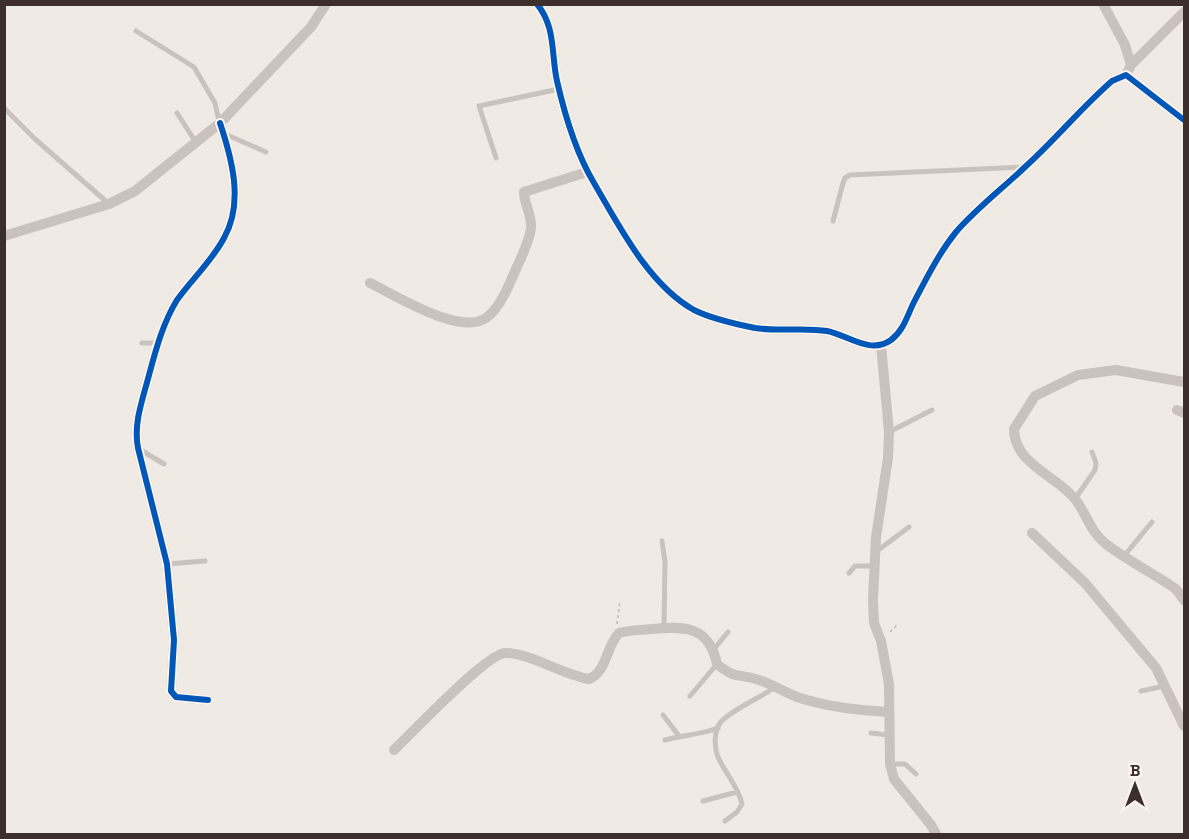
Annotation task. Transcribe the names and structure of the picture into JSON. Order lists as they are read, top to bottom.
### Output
{
  "north": "top"
}
